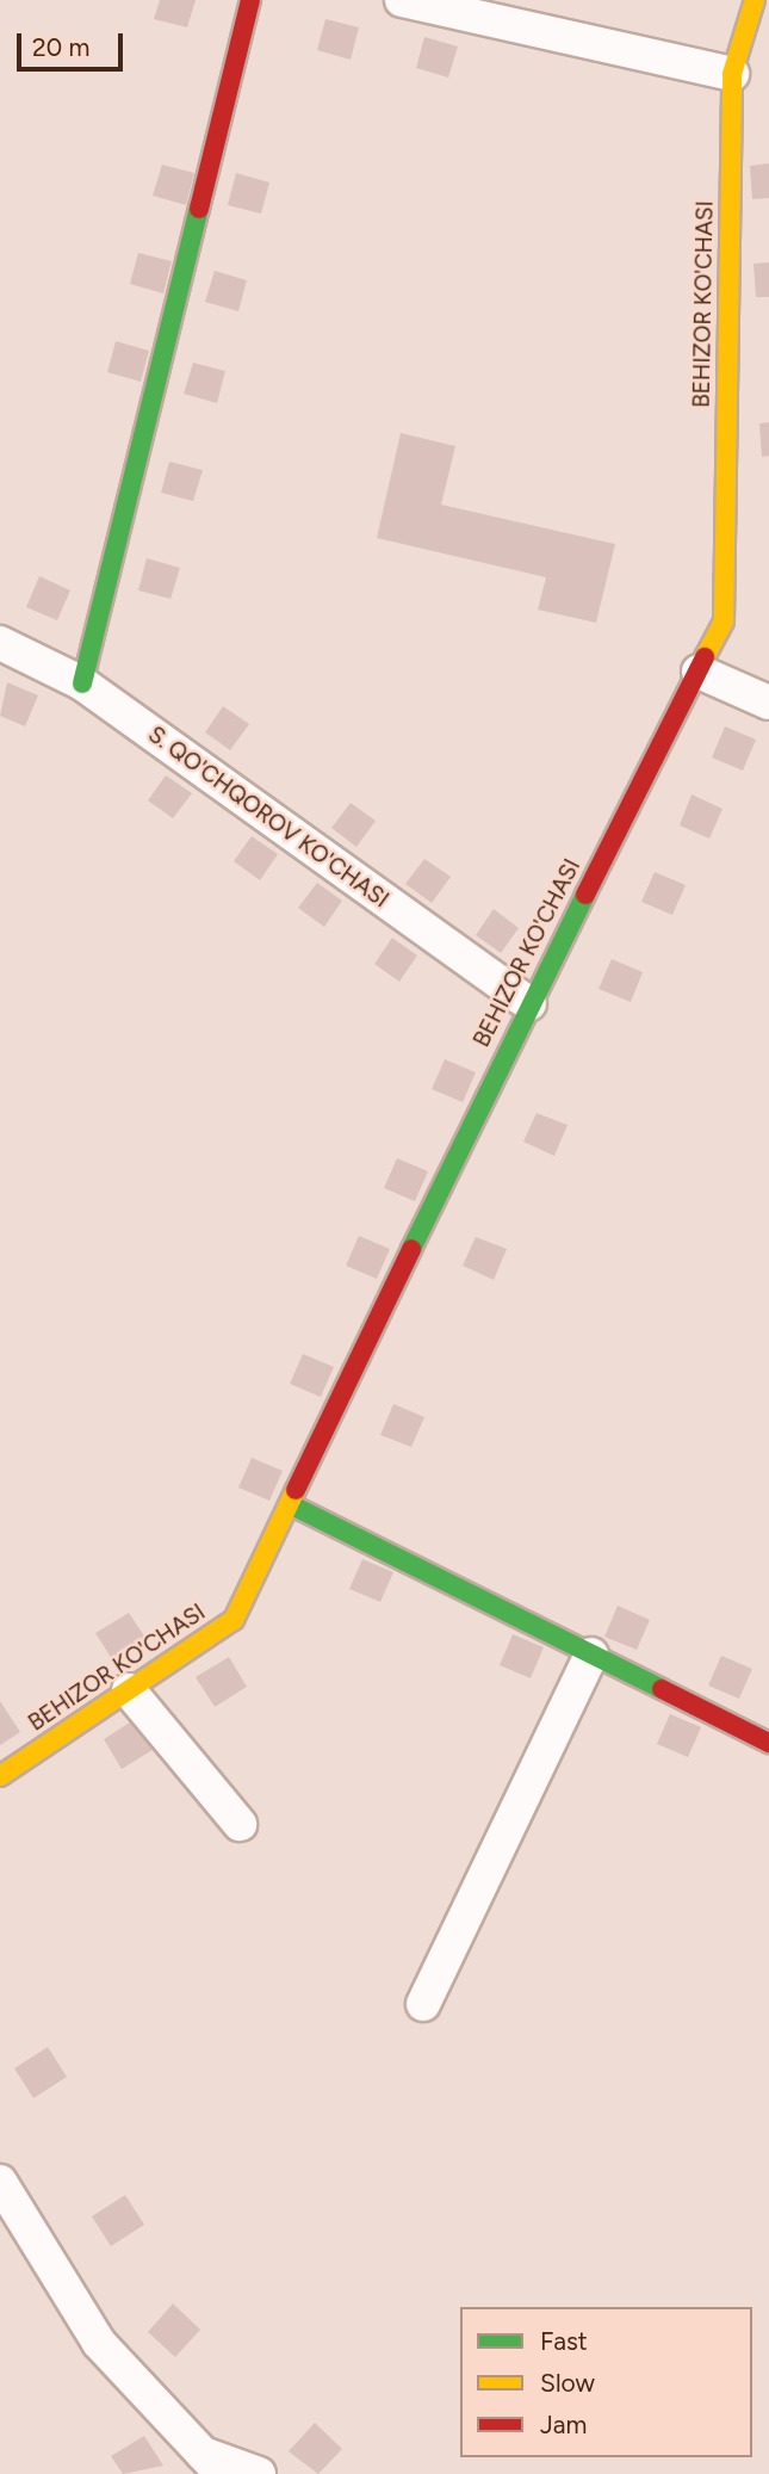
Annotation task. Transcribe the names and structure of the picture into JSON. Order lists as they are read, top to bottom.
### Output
{
  "streets": {
    "street": ["BEHIZOR KO'CHASI", "S. QO'CHQOROV KO'CHASI"]
  },
  "crossings": [
    ["BEHIZOR KO'CHASI", "S. QO'CHQOROV KO'CHASI"]
  ],
  "legend": ["Fast", "Slow", "Jam"],
  "scale_bar": "20 m"
}
